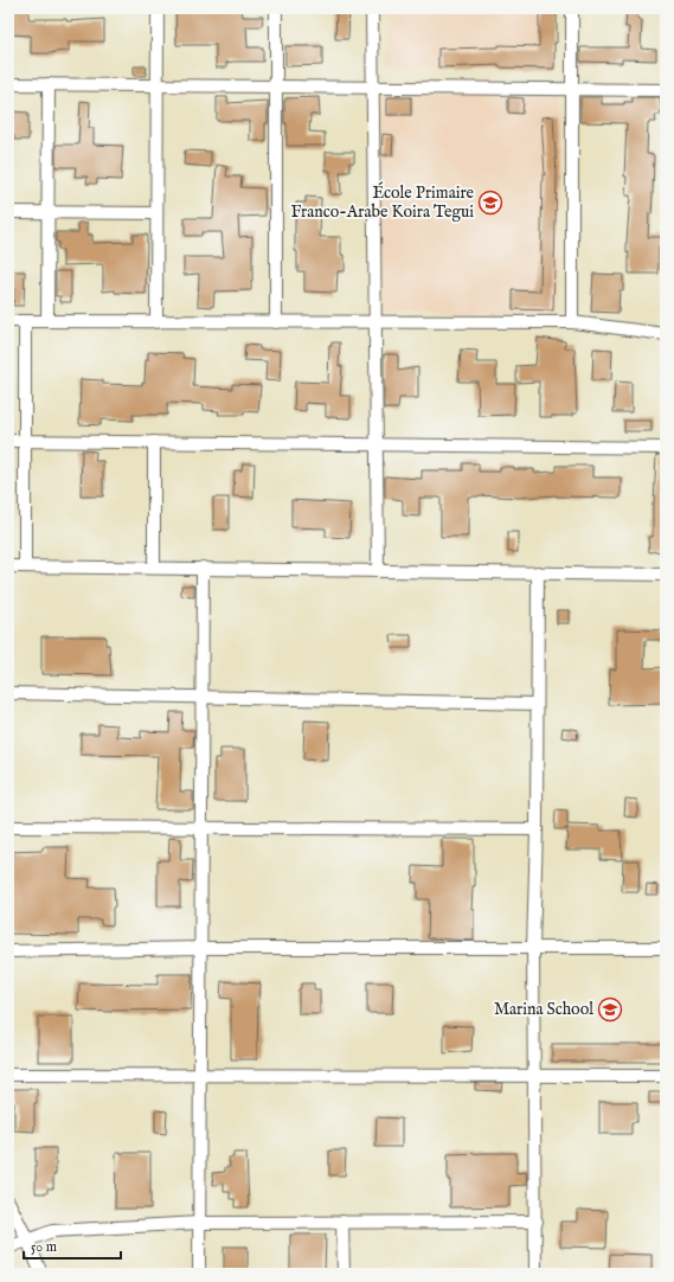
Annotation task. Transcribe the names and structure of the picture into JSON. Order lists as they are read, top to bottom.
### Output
{
  "places": {
    "school or university": ["École Primaire Franco-Arabe Koira Tegui", "Marina School"]
  },
  "scale_bar": "50 m"
}
